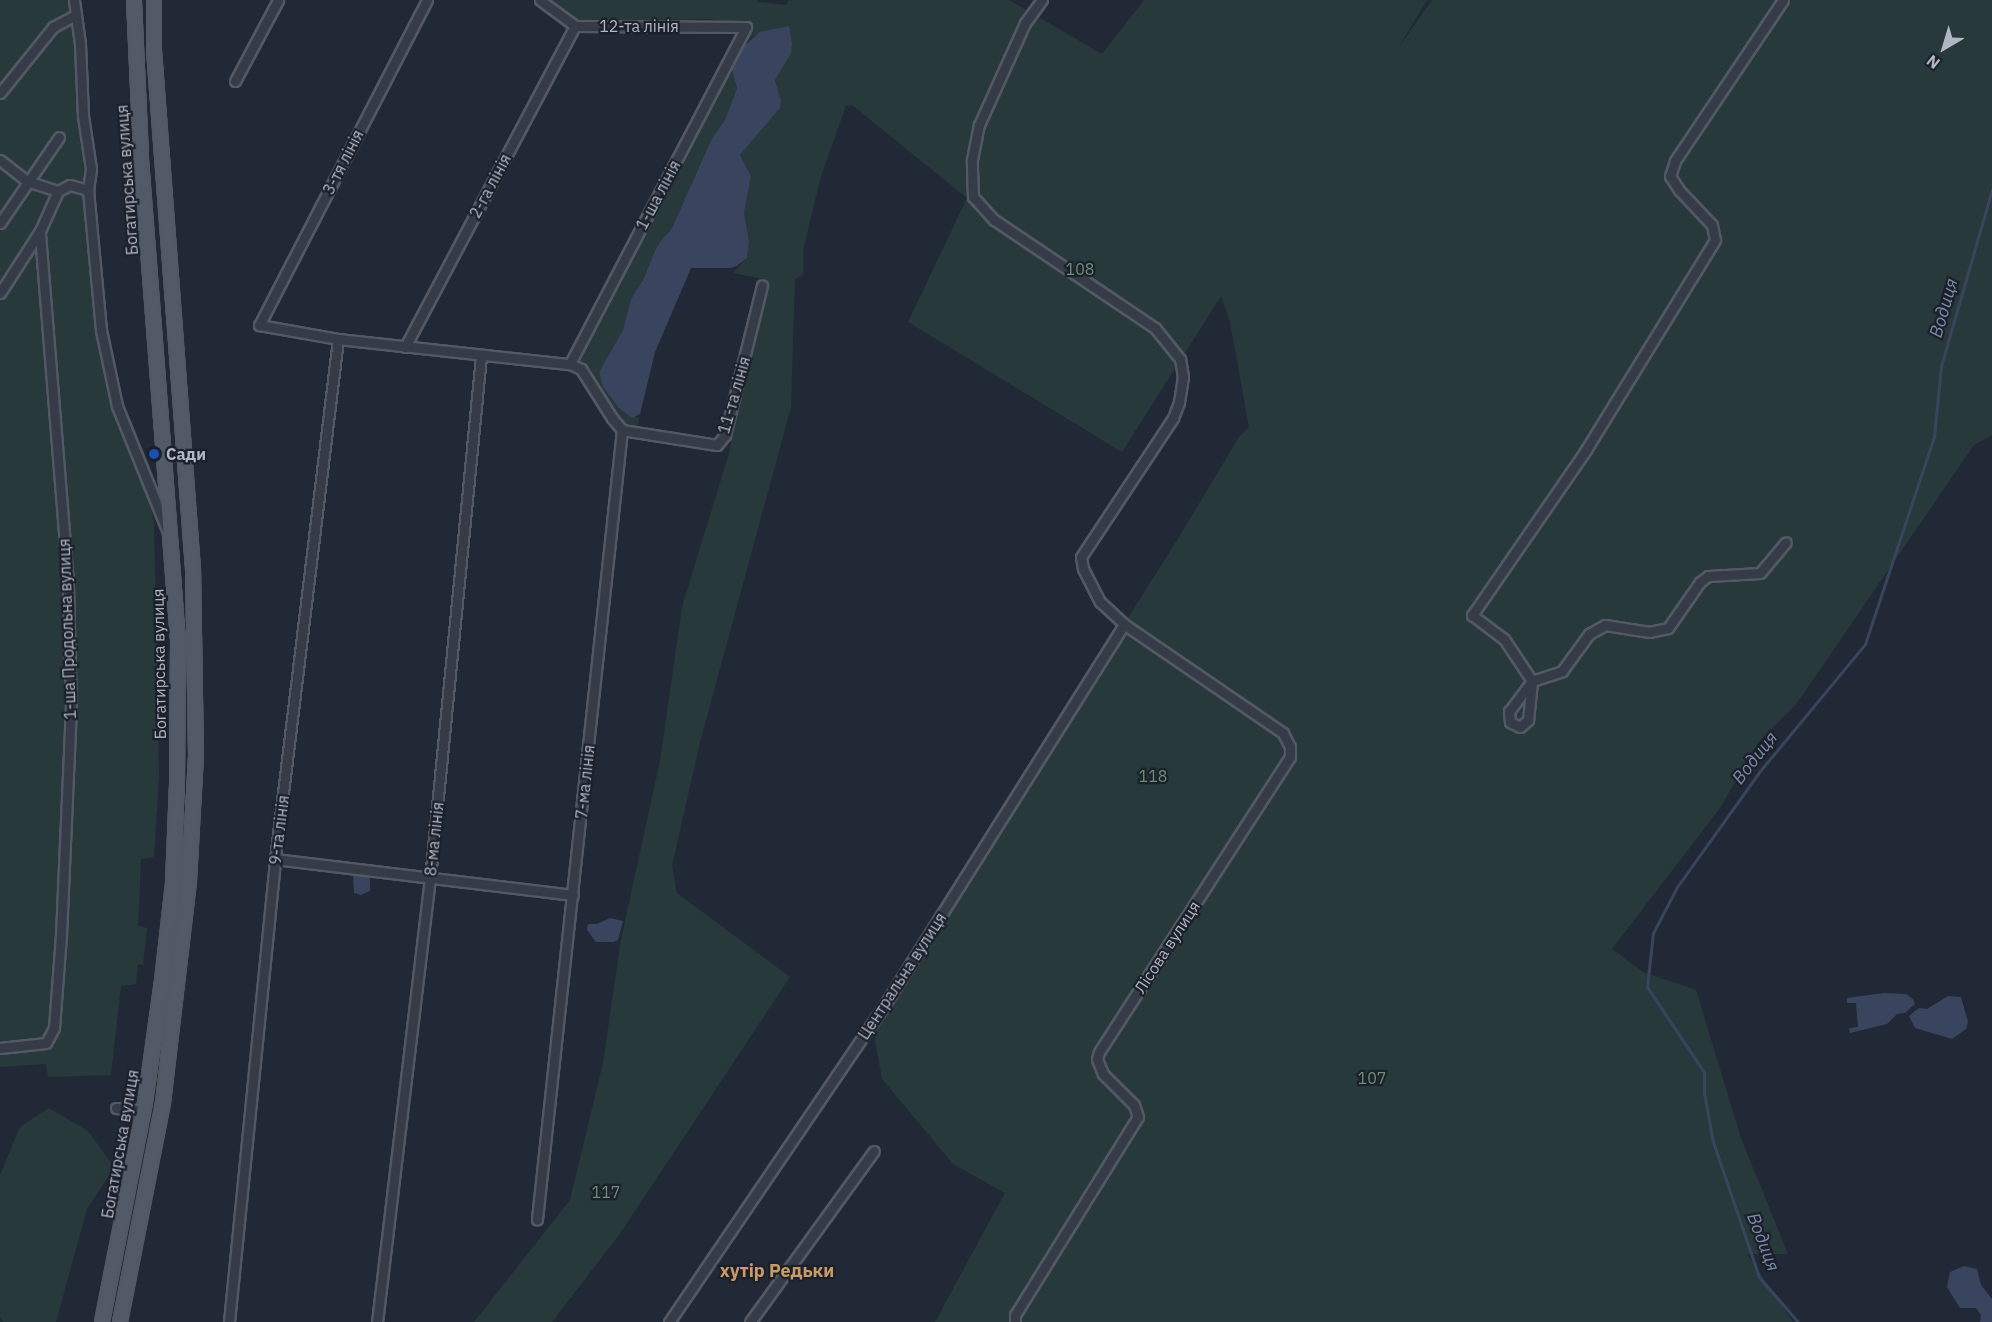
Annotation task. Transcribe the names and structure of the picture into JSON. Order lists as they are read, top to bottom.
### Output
{
  "streets": {
    "main road": ["Богатирська вулиця"],
    "street": [
      "12-та лінія",
      "3-тя лінія",
      "2-га лінія",
      "1-ша лінія",
      "11-та лінія",
      "1-ша Продольна вулиця",
      "7-ма лінія",
      "9-та лінія",
      "8-ма лінія",
      "Лісова вулиця",
      "Центральна вулиця"
    ]
  },
  "crossings": [
    ["12-та лінія", "2-га лінія"],
    ["12-та лінія", "1-ша лінія"],
    ["3-тя лінія", "9-та лінія"],
    ["11-та лінія", "7-ма лінія"],
    ["Лісова вулиця", "Центральна вулиця"]
  ],
  "districts": ["хутір Редьки"],
  "water": ["Водиця"],
  "parks": [
    "108",
    "118",
    "107",
    "117"
  ],
  "places": ["Сади"],
  "north": "bottom left"
}
